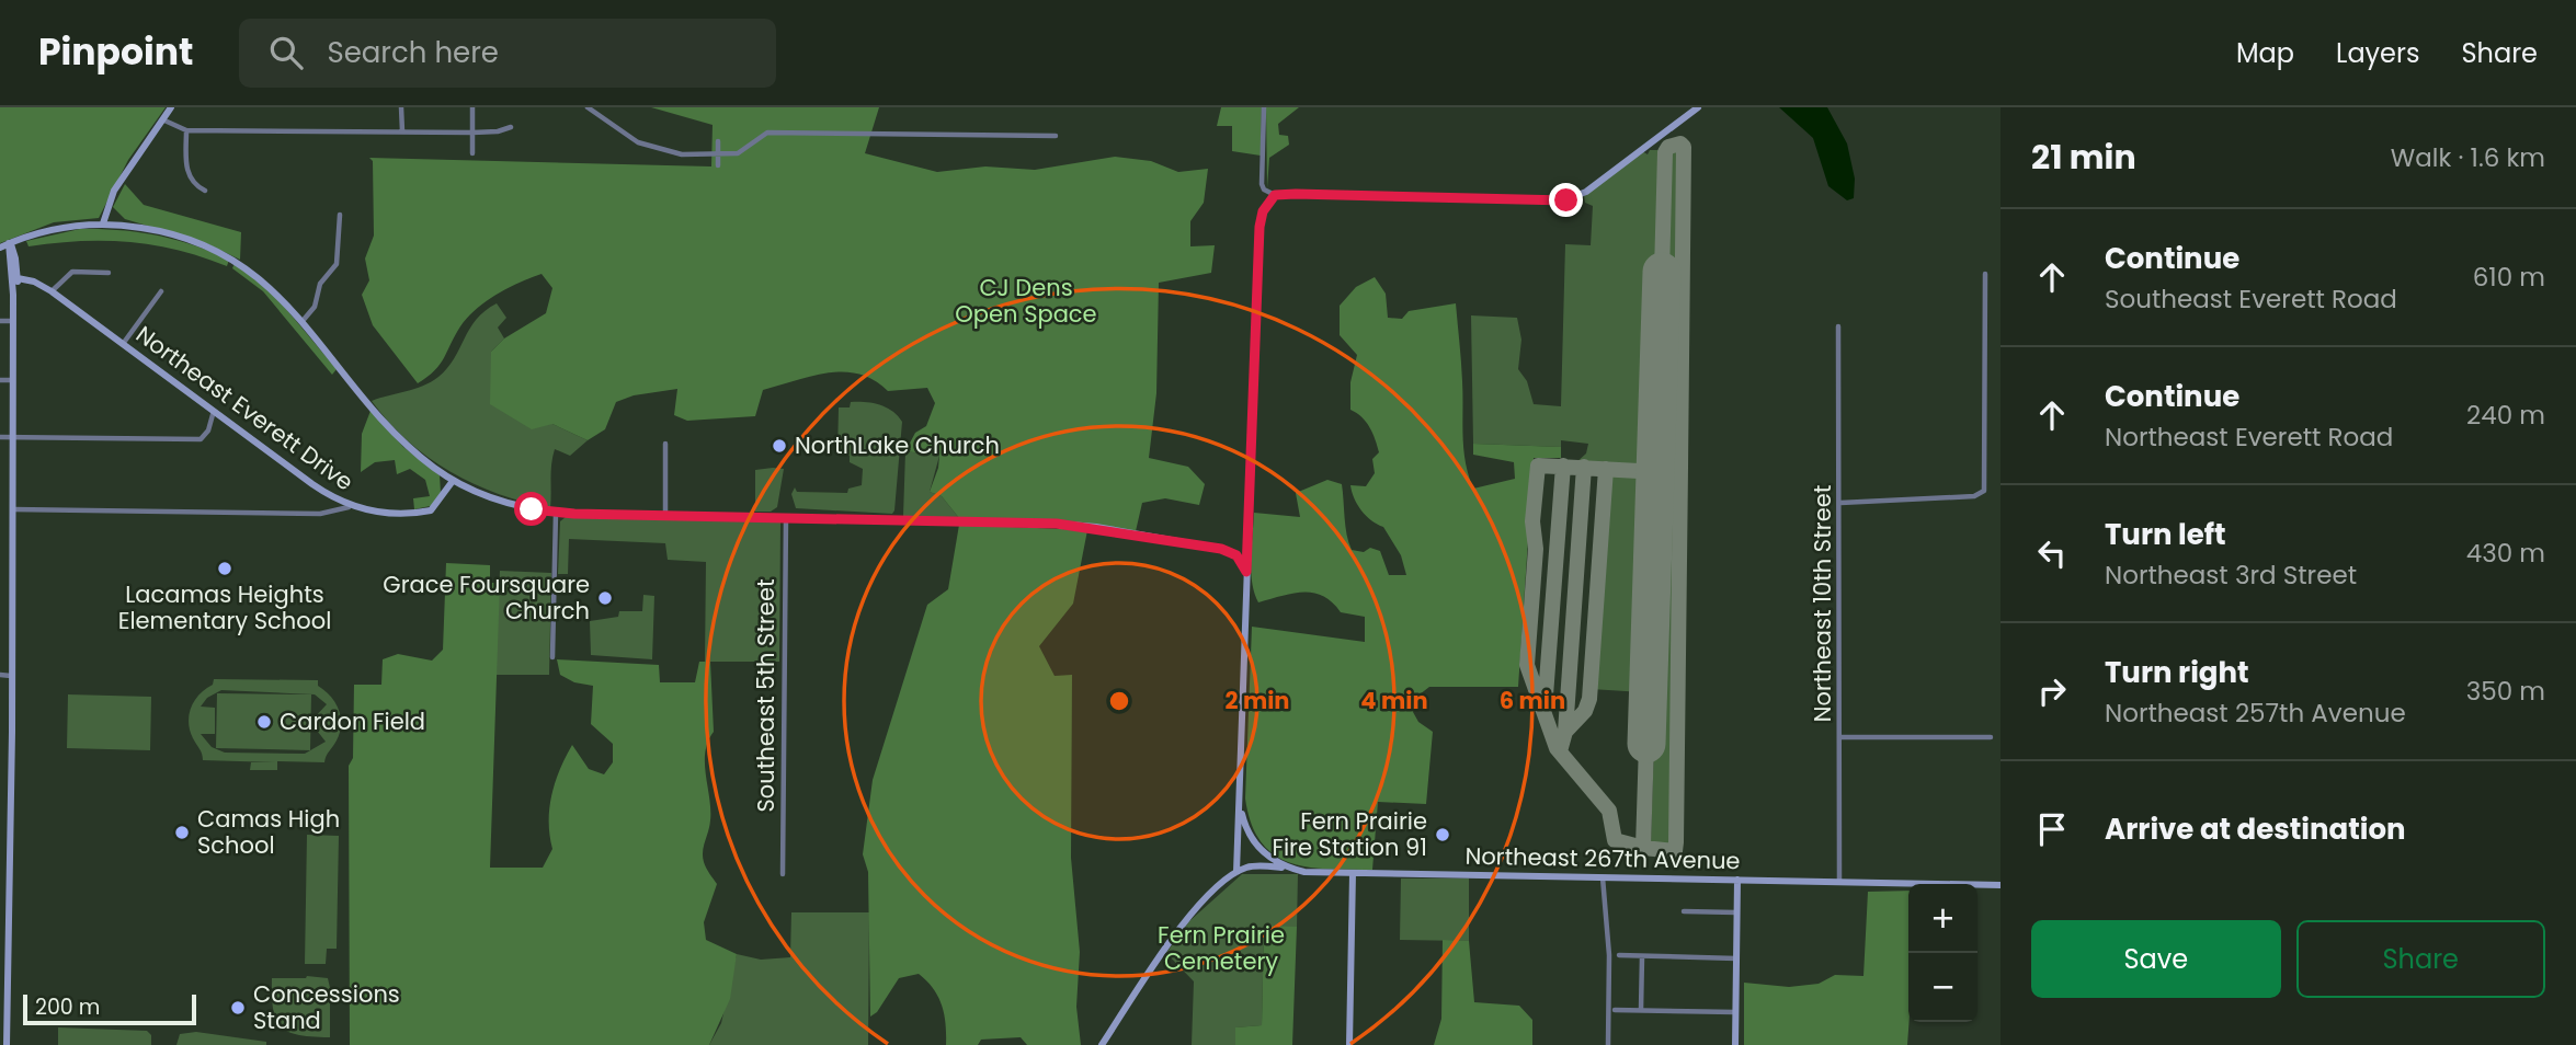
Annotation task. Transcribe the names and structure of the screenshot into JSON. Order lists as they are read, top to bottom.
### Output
{
  "streets": {
    "street": [
      "Northeast Everett Drive",
      "Northeast 10th Street",
      "Southeast 5th Street",
      "Northeast 267th Avenue"
    ]
  },
  "crossings": [
    ["Northeast 10th Street", "Northeast 267th Avenue"]
  ],
  "parks": ["CJ Dens Open Space", "Fern Prairie Cemetery"],
  "places": [
    "NorthLake Church",
    "Lacamas Heights Elementary School",
    "Grace Foursquare Church",
    "Cardon Field",
    "Camas High School",
    "Fern Prairie Fire Station 91",
    "Concessions Stand"
  ],
  "scale_bar": "200 m",
  "page": {
    "header": "Pinpoint",
    "search": "Search here",
    "nav": ["Map", "Layers", "Share"],
    "heading": ["21 min", "Walk · 1.6 km"],
    "list": [
      ["Continue", "Southeast Everett Road", "610 m"],
      ["Continue", "Northeast Everett Road", "240 m"],
      ["Turn left", "Northeast 3rd Street", "430 m"],
      ["Turn right", "Northeast 257th Avenue", "350 m"],
      "Arrive at destination"
    ],
    "map_buttons": ["+", "−"],
    "buttons": ["Save", "Share"],
    "scale": "200 m"
  },
  "rings": ["2 min", "4 min", "6 min"]
}
